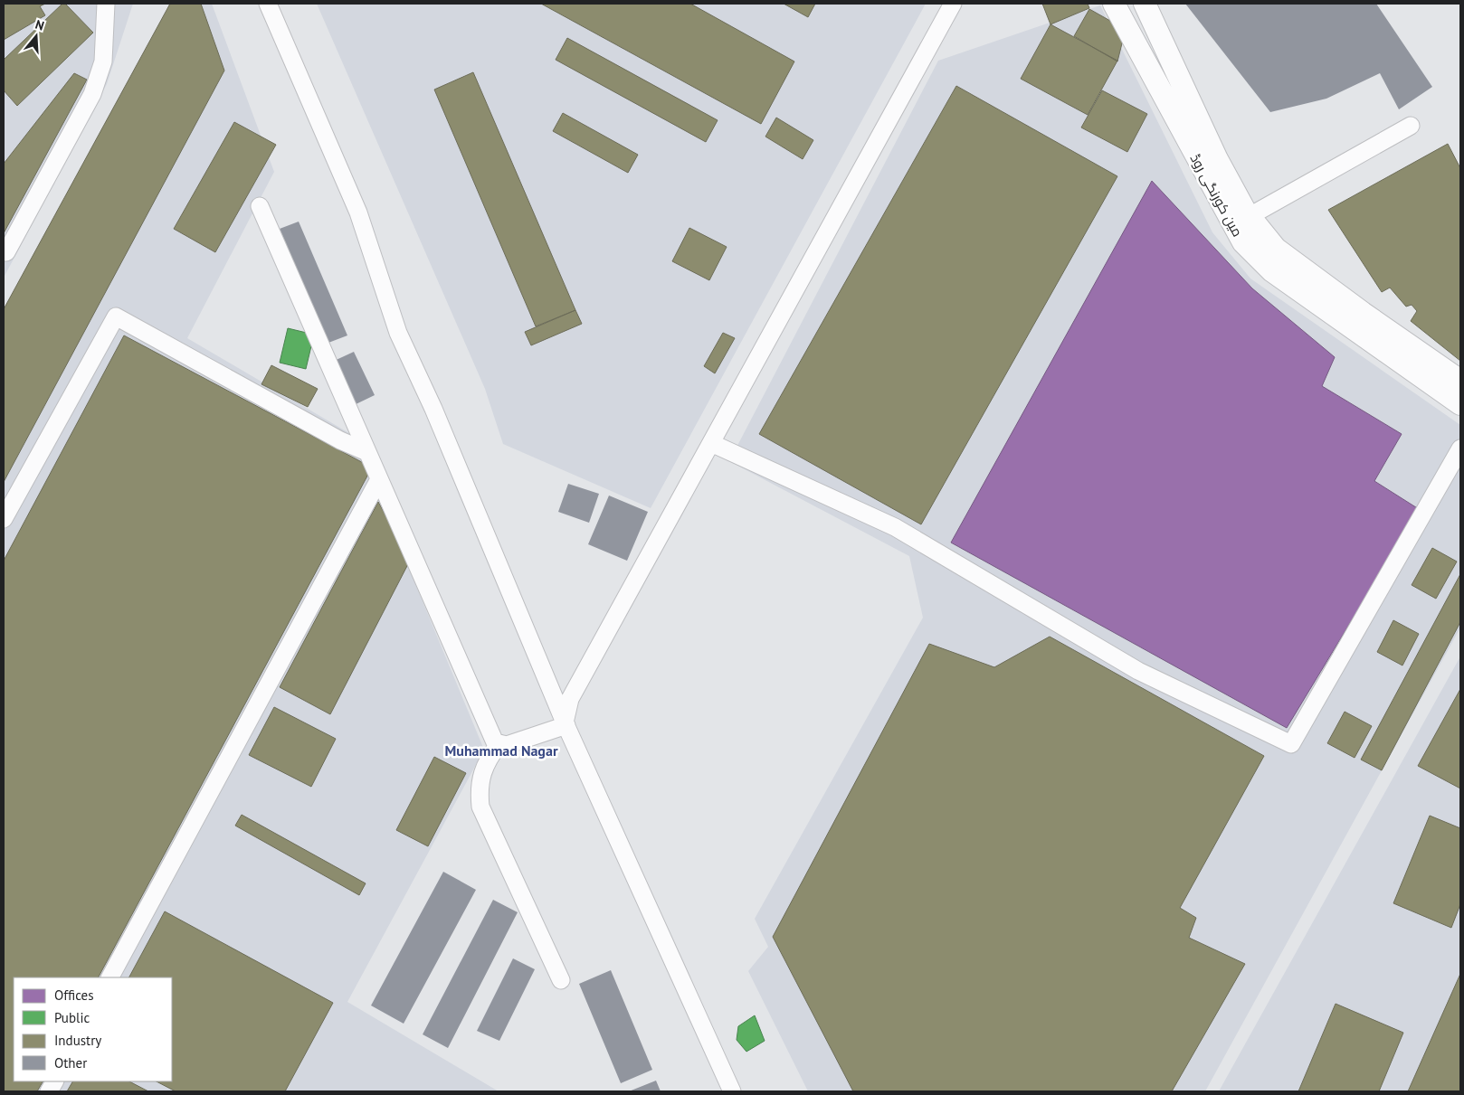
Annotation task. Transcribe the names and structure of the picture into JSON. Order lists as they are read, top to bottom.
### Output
{
  "streets": {
    "main road": ["مین کورنگی روڈ"]
  },
  "districts": ["Muhammad Nagar"],
  "legend": [
    "Offices",
    "Public",
    "Industry",
    "Other"
  ],
  "north": "top"
}
